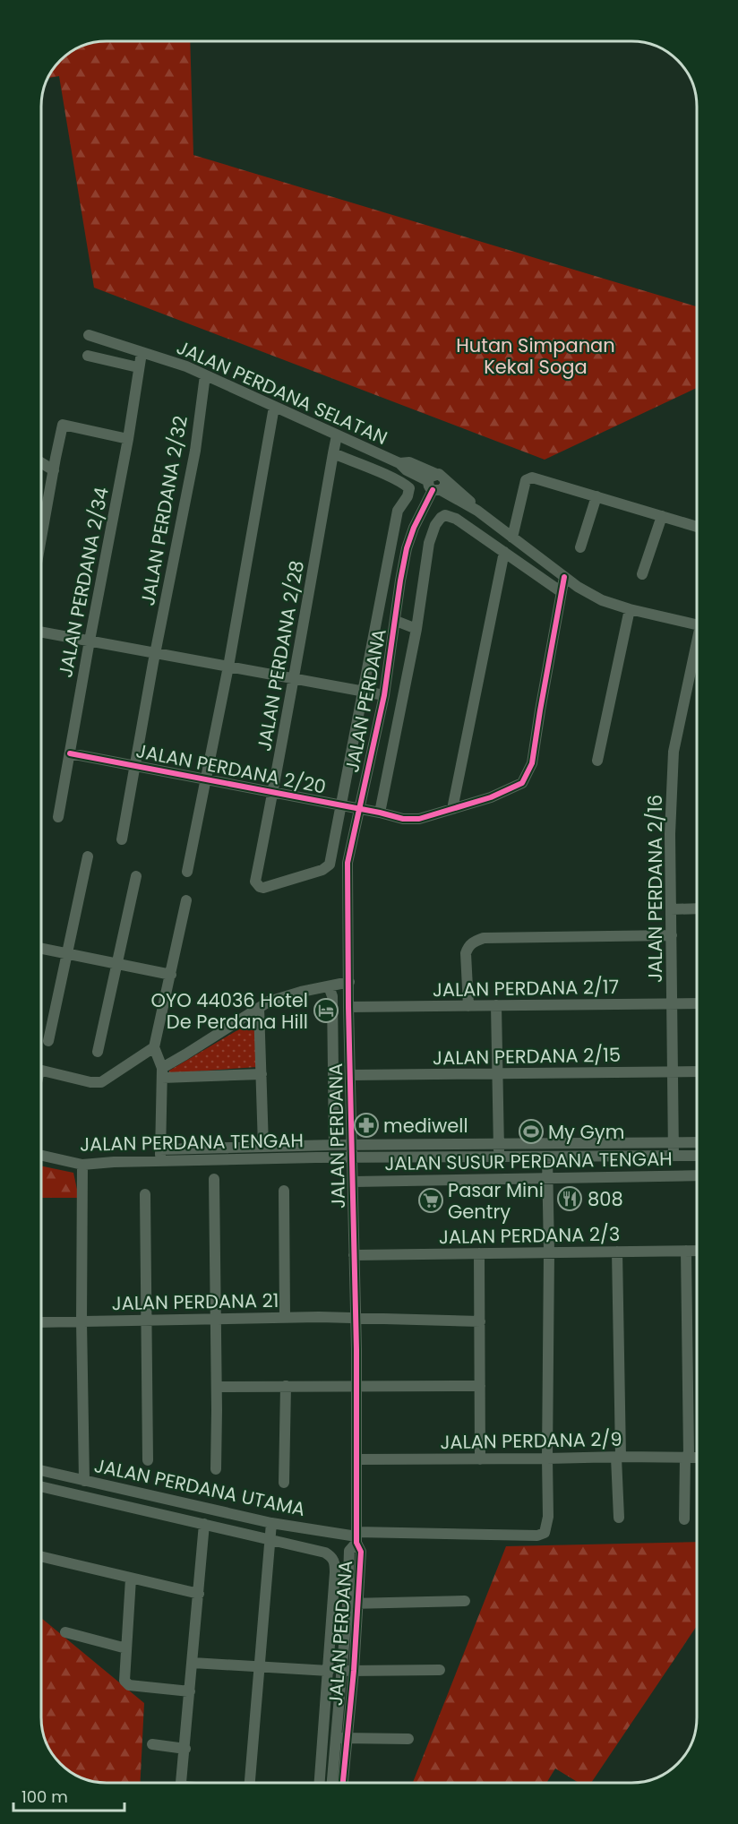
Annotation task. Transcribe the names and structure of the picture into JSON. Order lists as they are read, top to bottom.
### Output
{
  "streets": {
    "street": [
      "JALAN PERDANA SELATAN",
      "JALAN PERDANA 2/32",
      "JALAN PERDANA 2/34",
      "JALAN PERDANA 2/28",
      "JALAN PERDANA",
      "JALAN PERDANA 2/20",
      "JALAN PERDANA 2/16",
      "JALAN PERDANA 2/17",
      "JALAN PERDANA 2/15",
      "JALAN PERDANA TENGAH",
      "JALAN SUSUR PERDANA TENGAH",
      "JALAN PERDANA 2/3",
      "JALAN PERDANA 21",
      "JALAN PERDANA 2/9",
      "JALAN PERDANA UTAMA"
    ]
  },
  "crossings": [
    ["JALAN PERDANA SELATAN", "JALAN PERDANA 2/32"],
    ["JALAN PERDANA SELATAN", "JALAN PERDANA 2/34"],
    ["JALAN PERDANA SELATAN", "JALAN PERDANA 2/28"],
    ["JALAN PERDANA SELATAN", "JALAN PERDANA"],
    ["JALAN PERDANA SELATAN", "JALAN PERDANA 2/20"],
    ["JALAN PERDANA 2/32", "JALAN PERDANA 2/20"],
    ["JALAN PERDANA 2/34", "JALAN PERDANA 2/20"],
    ["JALAN PERDANA 2/28", "JALAN PERDANA 2/20"],
    ["JALAN PERDANA", "JALAN PERDANA 2/20"],
    ["JALAN PERDANA", "JALAN PERDANA 2/17"],
    ["JALAN PERDANA", "JALAN PERDANA 2/15"],
    ["JALAN PERDANA", "JALAN PERDANA TENGAH"],
    ["JALAN PERDANA", "JALAN SUSUR PERDANA TENGAH"],
    ["JALAN PERDANA", "JALAN PERDANA 2/3"],
    ["JALAN PERDANA", "JALAN PERDANA 21"],
    ["JALAN PERDANA", "JALAN PERDANA 2/9"],
    ["JALAN PERDANA", "JALAN PERDANA UTAMA"],
    ["JALAN PERDANA 2/16", "JALAN PERDANA 2/17"],
    ["JALAN PERDANA 2/16", "JALAN PERDANA 2/15"],
    ["JALAN PERDANA 2/16", "JALAN PERDANA TENGAH"],
    ["JALAN PERDANA 2/16", "JALAN SUSUR PERDANA TENGAH"],
    ["JALAN PERDANA TENGAH", "JALAN SUSUR PERDANA TENGAH"],
    ["JALAN PERDANA TENGAH", "JALAN PERDANA UTAMA"],
    ["JALAN SUSUR PERDANA TENGAH", "JALAN PERDANA UTAMA"],
    ["JALAN PERDANA 2/3", "JALAN PERDANA UTAMA"],
    ["JALAN PERDANA 2/9", "JALAN PERDANA UTAMA"]
  ],
  "parks": ["Hutan Simpanan Kekal Soga"],
  "places": {
    "hotel": ["OYO 44036 Hotel De Perdana Hill"],
    "pharmacy": ["mediwell"],
    "sports": ["My Gym"],
    "restaurant": ["808"],
    "supermarket": ["Pasar Mini Gentry"]
  },
  "scale_bar": "100 m"
}
